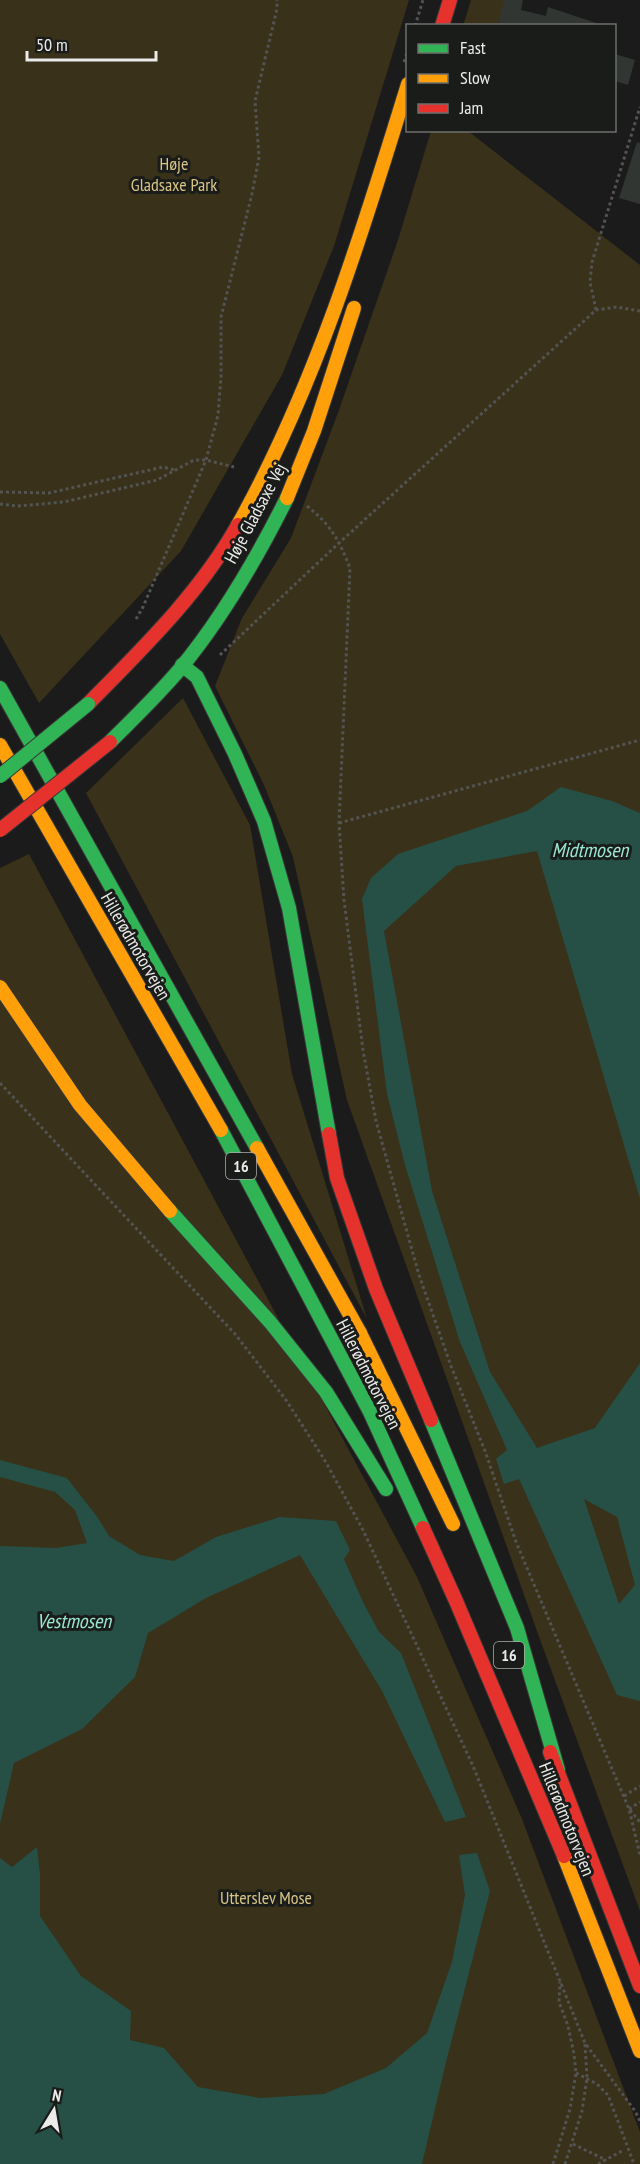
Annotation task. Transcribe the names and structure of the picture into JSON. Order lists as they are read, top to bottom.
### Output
{
  "streets": {
    "main road": ["Høje Gladsaxe Vej", "Hillerødmotorvejen", "16"]
  },
  "water": ["Midtmosen", "Vestmosen"],
  "parks": ["Høje Gladsaxe Park", "Utterslev Mose"],
  "legend": ["Fast", "Slow", "Jam"],
  "scale_bar": "50 m",
  "north": "top"
}
